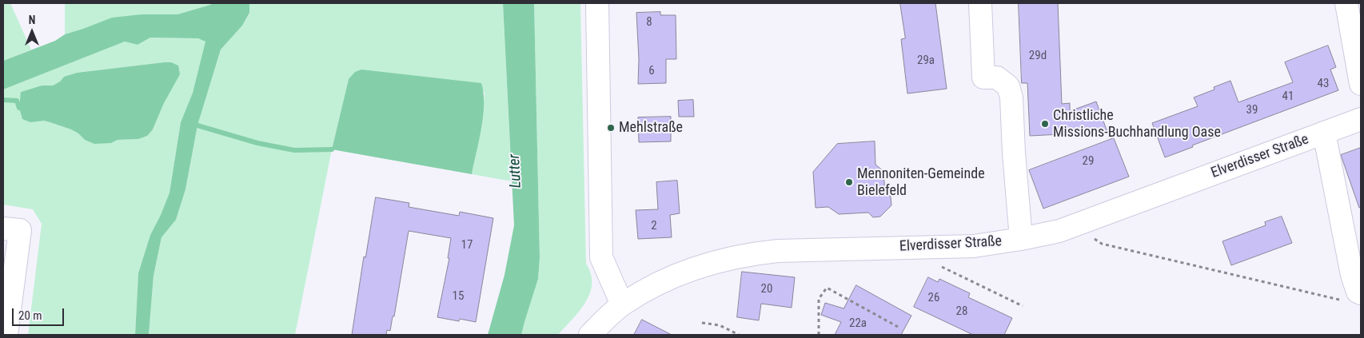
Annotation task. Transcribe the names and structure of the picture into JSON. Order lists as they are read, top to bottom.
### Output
{
  "streets": {
    "street": ["Elverdisser Straße"]
  },
  "water": ["Lutter"],
  "places": ["Christliche Missions-Buchhandlung Oase", "Mehlstraße", "Mennoniten-Gemeinde Bielefeld"],
  "house_numbers": [
    "8",
    "29d",
    "29a",
    "6",
    "43",
    "41",
    "39",
    "29",
    "2",
    "17",
    "20",
    "15",
    "26",
    "28",
    "22a"
  ],
  "scale_bar": "20 m",
  "north": "top"
}
